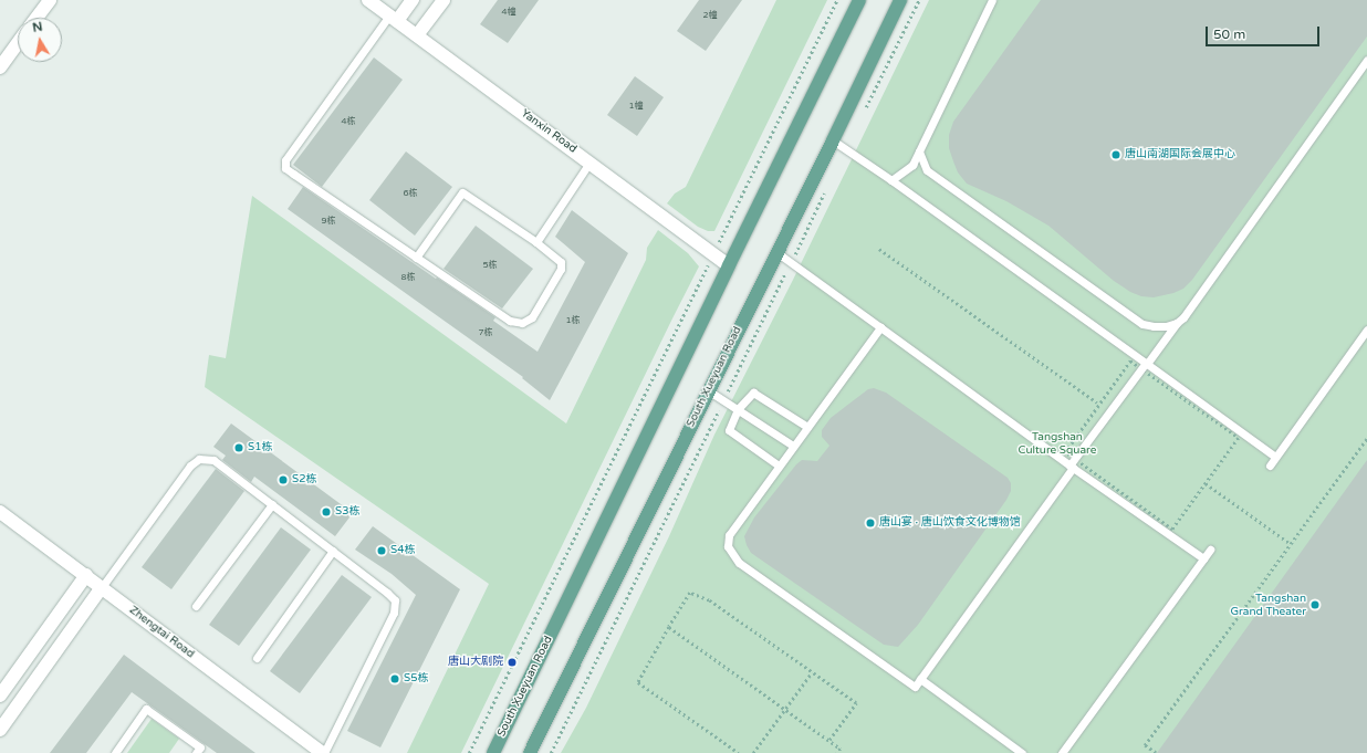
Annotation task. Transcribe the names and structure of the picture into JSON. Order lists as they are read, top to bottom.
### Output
{
  "streets": {
    "main road": ["South Xueyuan Road"],
    "street": ["Yanxin Road", "Zhengtai Road"]
  },
  "crossings": [
    ["Yanxin Road", "South Xueyuan Road"]
  ],
  "parks": ["Tangshan Culture Square"],
  "places": [
    "唐山南湖国际会展中心",
    "S1栋",
    "S2栋",
    "S3栋",
    "唐山宴 · 唐山饮食文化博物馆",
    "S4栋",
    "Tangshan Grand Theater",
    "唐山大剧院",
    "S5栋"
  ],
  "house_numbers": [
    "4幢",
    "2幢",
    "1幢",
    "4栋",
    "6栋",
    "9栋",
    "5栋",
    "8栋",
    "1栋",
    "7栋"
  ],
  "scale_bar": "50 m",
  "north": "top"
}
